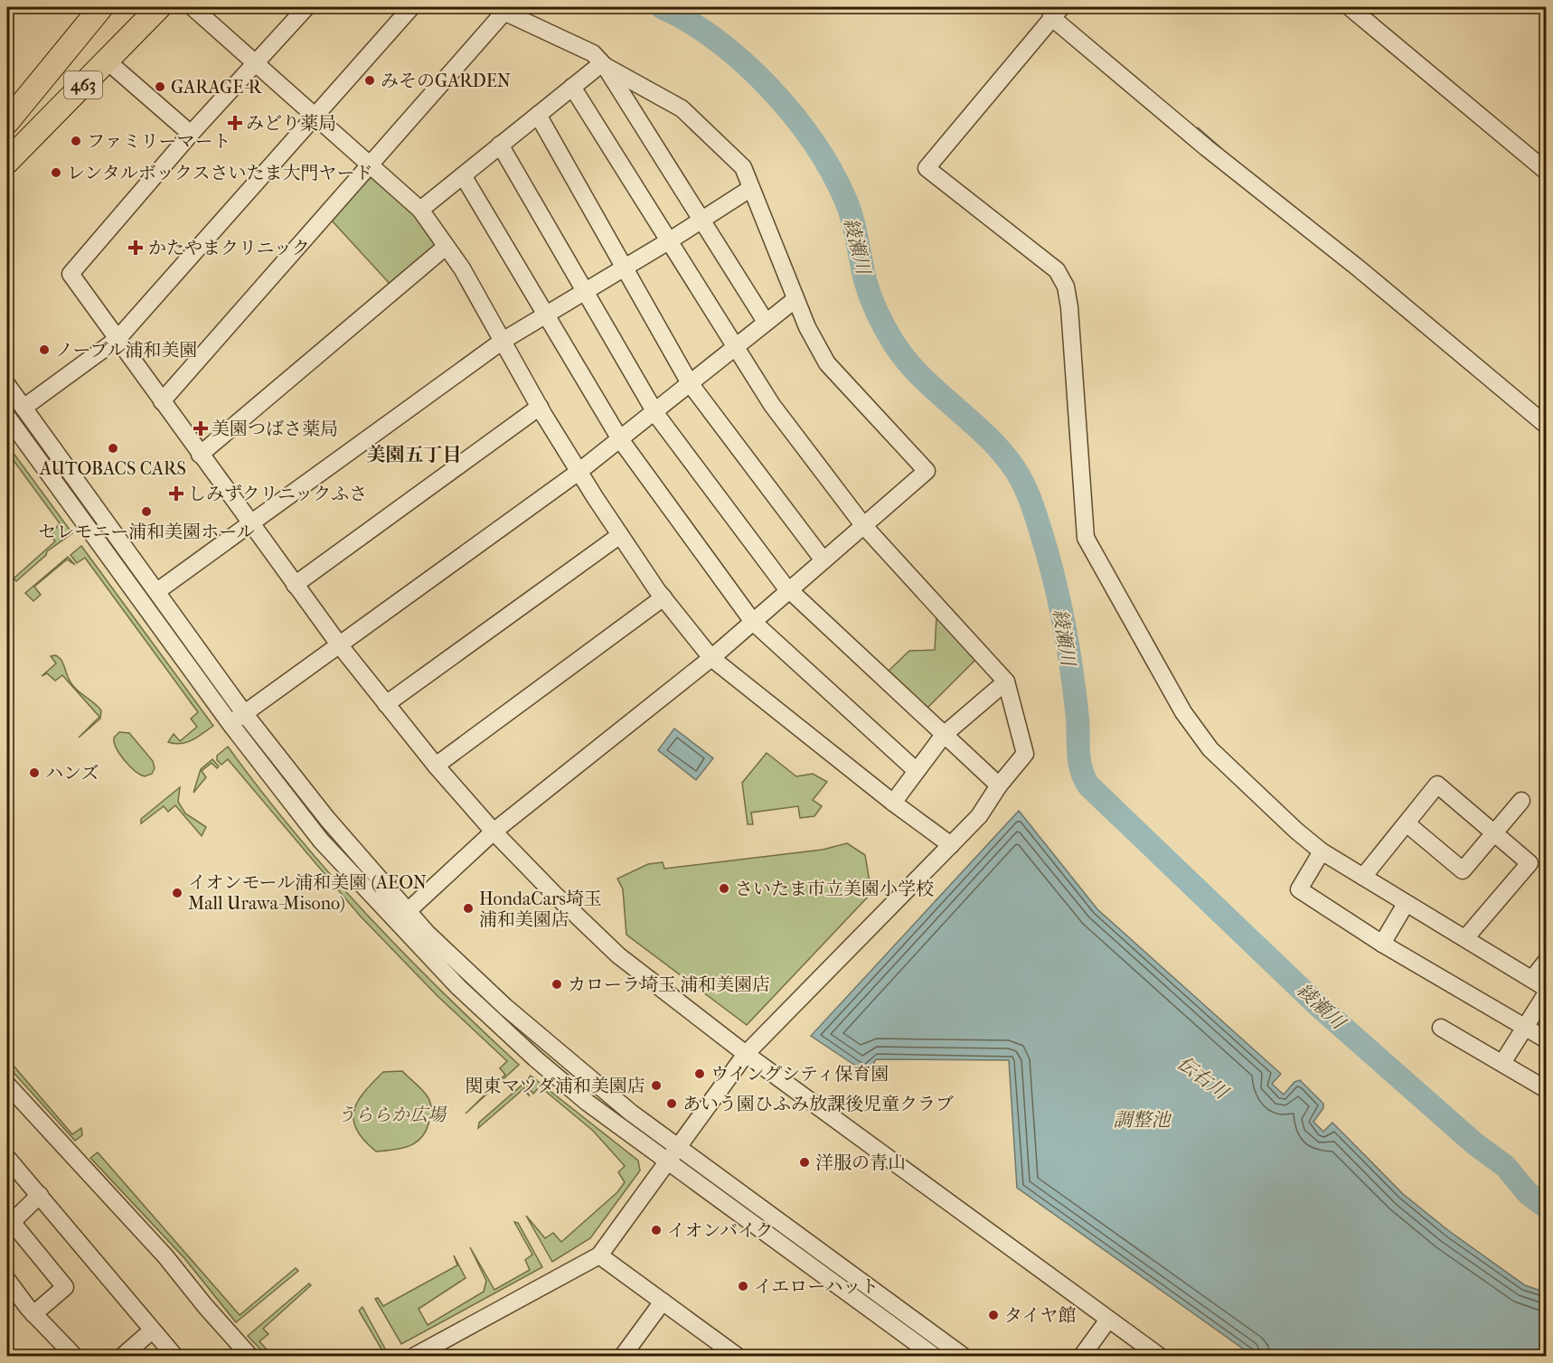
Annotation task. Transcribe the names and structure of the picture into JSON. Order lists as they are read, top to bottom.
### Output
{
  "streets": {
    "highway": ["463"]
  },
  "districts": ["美園五丁目"],
  "water": ["綾瀬川", "伝右川", "調整池"],
  "parks": ["うららか広場"],
  "places": {
    "other": [
      "みそのGARDEN",
      "GARAGE-R",
      "ファミリーマート",
      "レンタルボックスさいたま大門ヤード",
      "ノーブル浦和美園",
      "AUTOBACS CARS",
      "セレモニー浦和美園ホール",
      "ハンズ",
      "さいたま市立美園小学校",
      "イオンモール浦和美園 (AEON Mall Urawa-Misono)",
      "HondaCars埼玉 浦和美園店",
      "カローラ埼玉 浦和美園店",
      "ウイングシティ保育園",
      "関東マツダ浦和美園店",
      "あいう園ひふみ放課後児童クラブ",
      "洋服の青山",
      "イオンバイク",
      "イエローハット",
      "タイヤ館"
    ],
    "health": [
      "みどり薬局",
      "かたやまクリニック",
      "美園つばさ薬局",
      "しみずクリニックふさ"
    ]
  }
}
